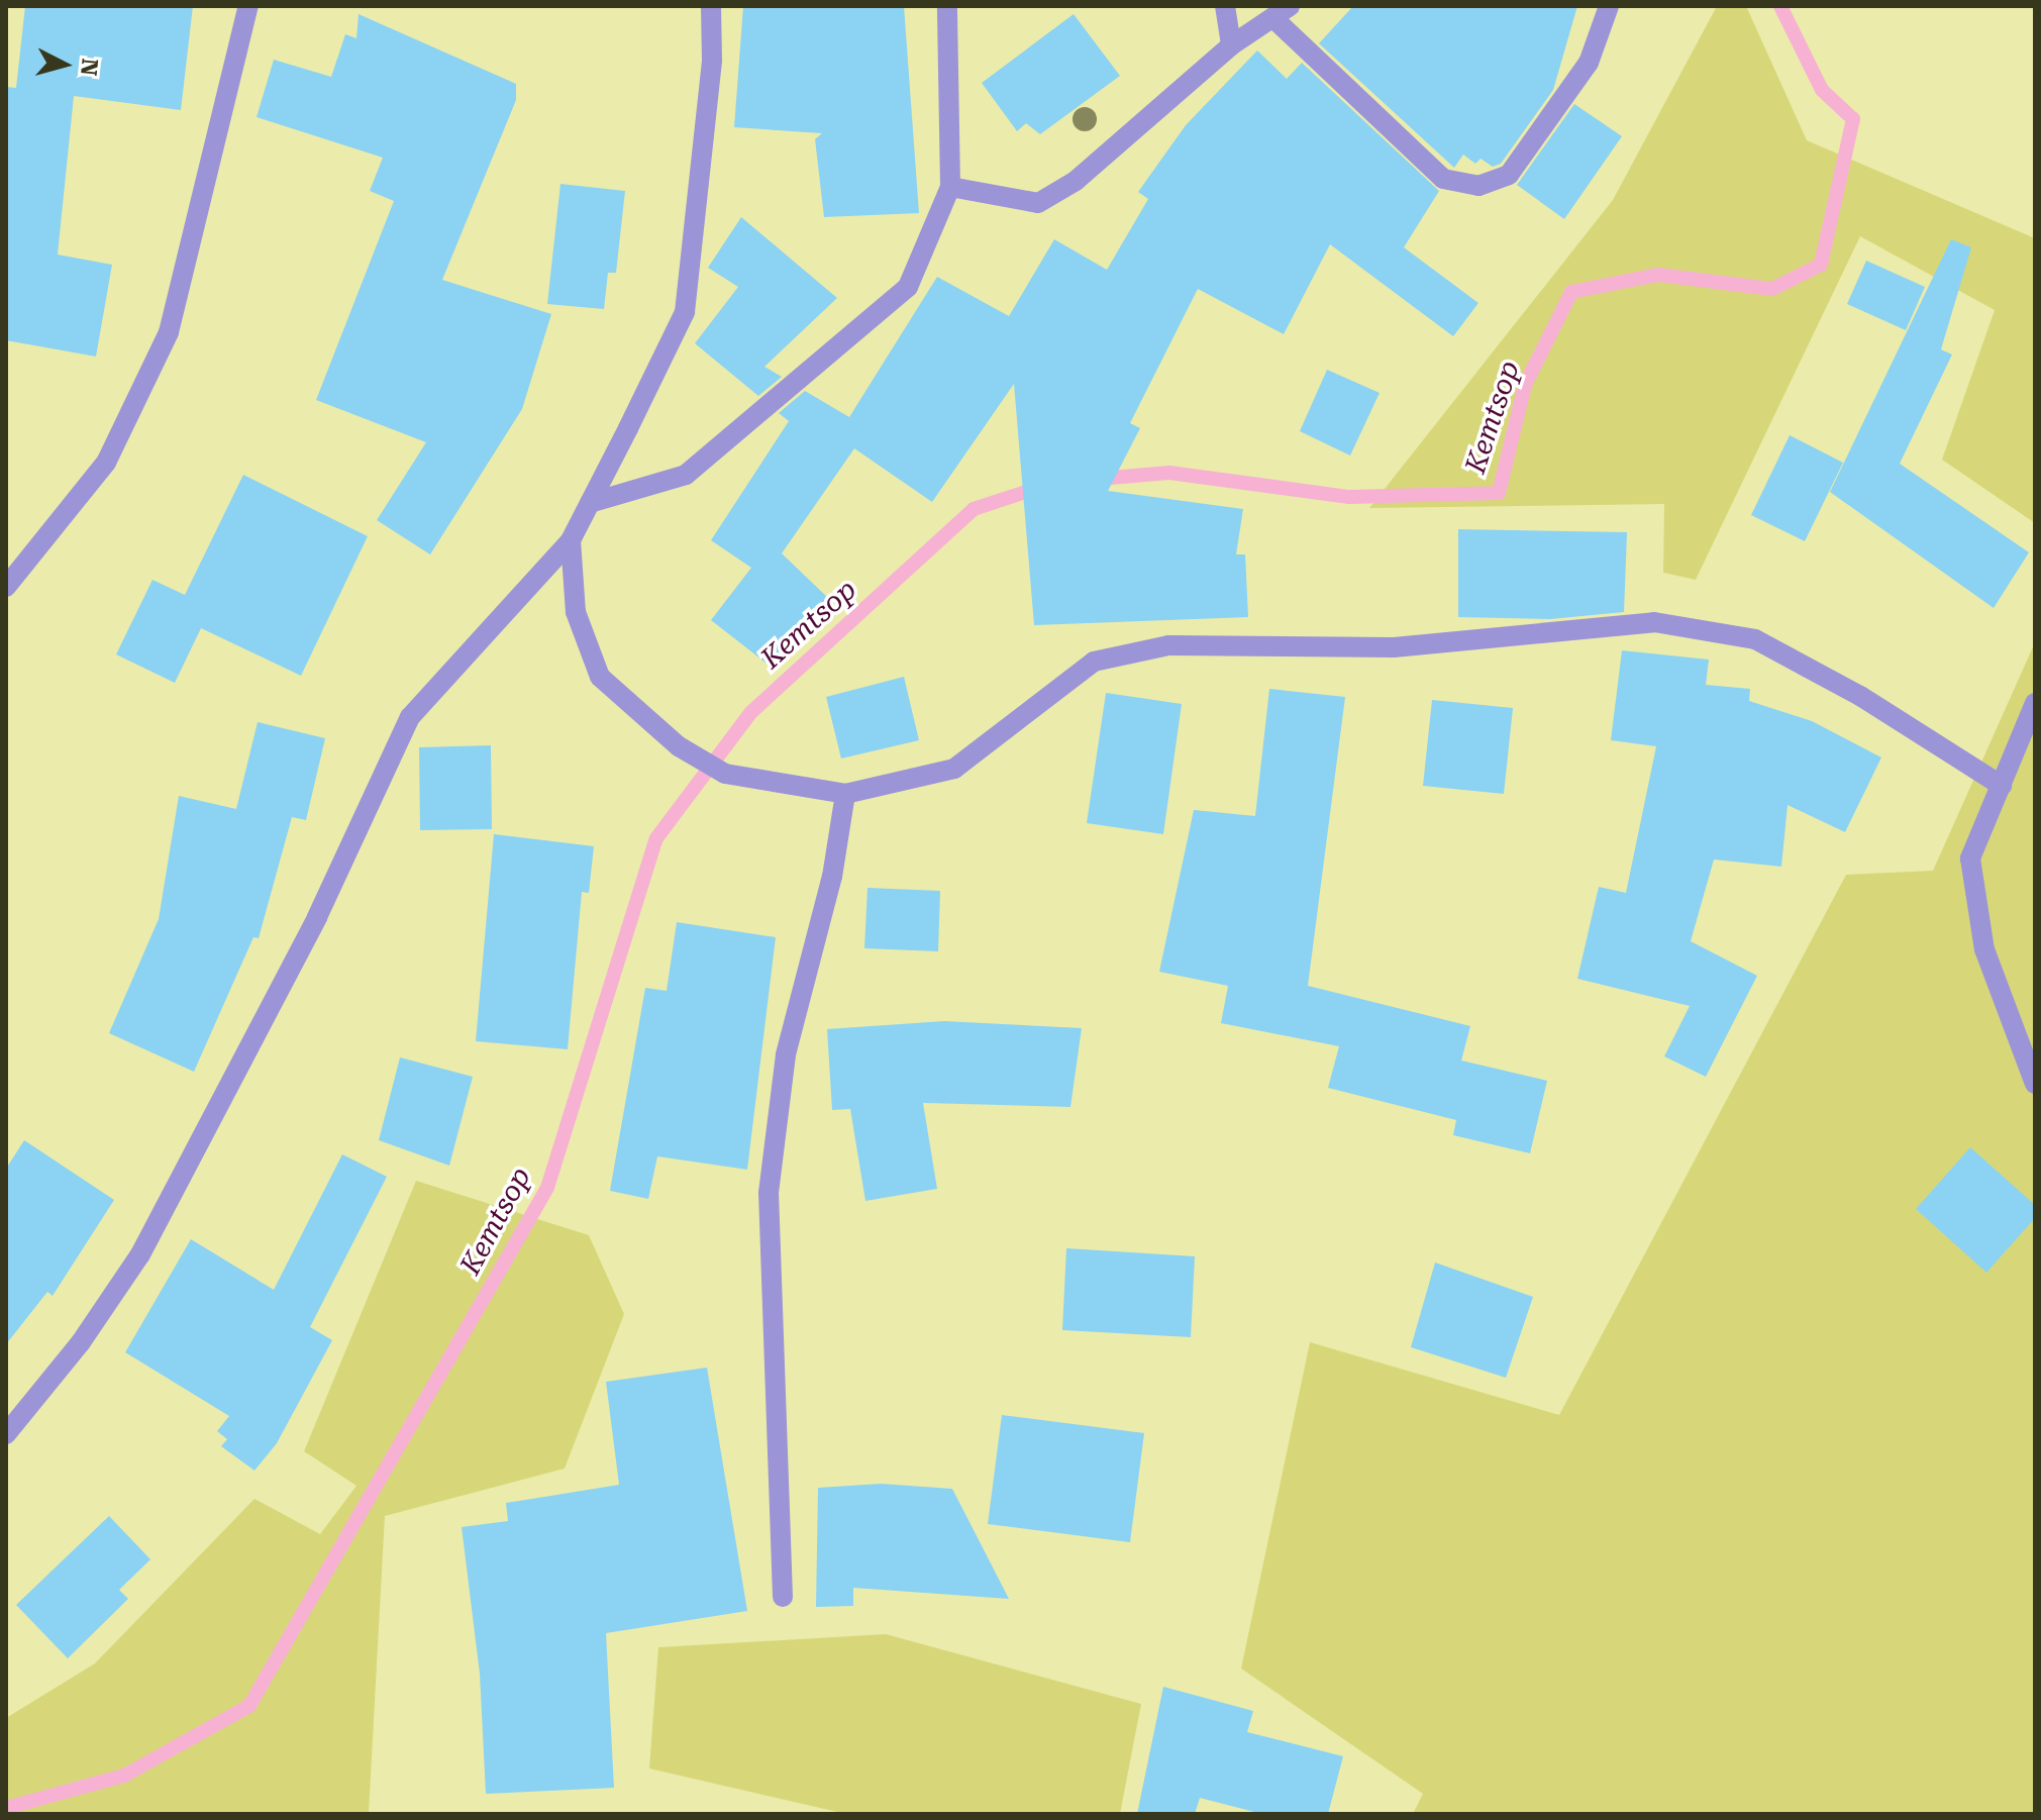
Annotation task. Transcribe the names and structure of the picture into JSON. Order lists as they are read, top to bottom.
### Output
{
  "water": ["Kemtsop"],
  "north": "right"
}
